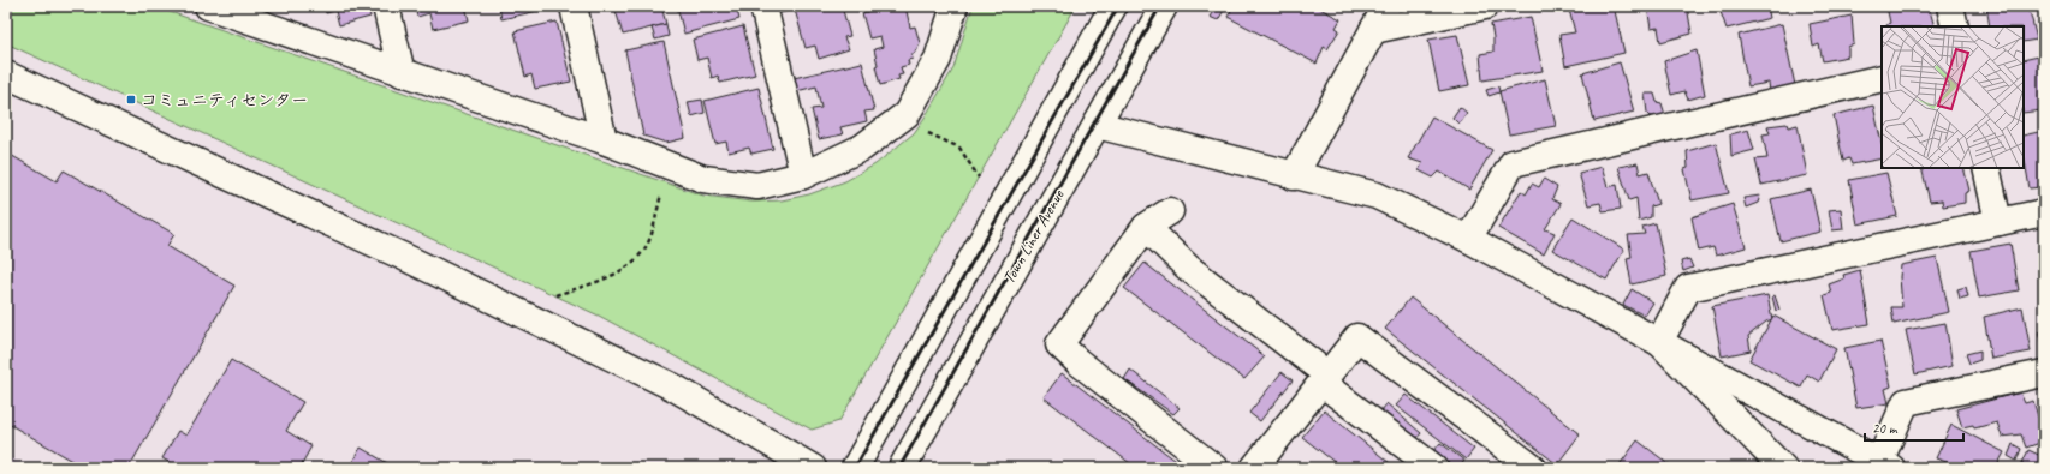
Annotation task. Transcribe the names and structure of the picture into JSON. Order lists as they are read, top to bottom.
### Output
{
  "streets": {
    "street": ["Town Liner Avenue"]
  },
  "places": {
    "transit": ["コミュニティセンター"]
  },
  "scale_bar": "20 m"
}
